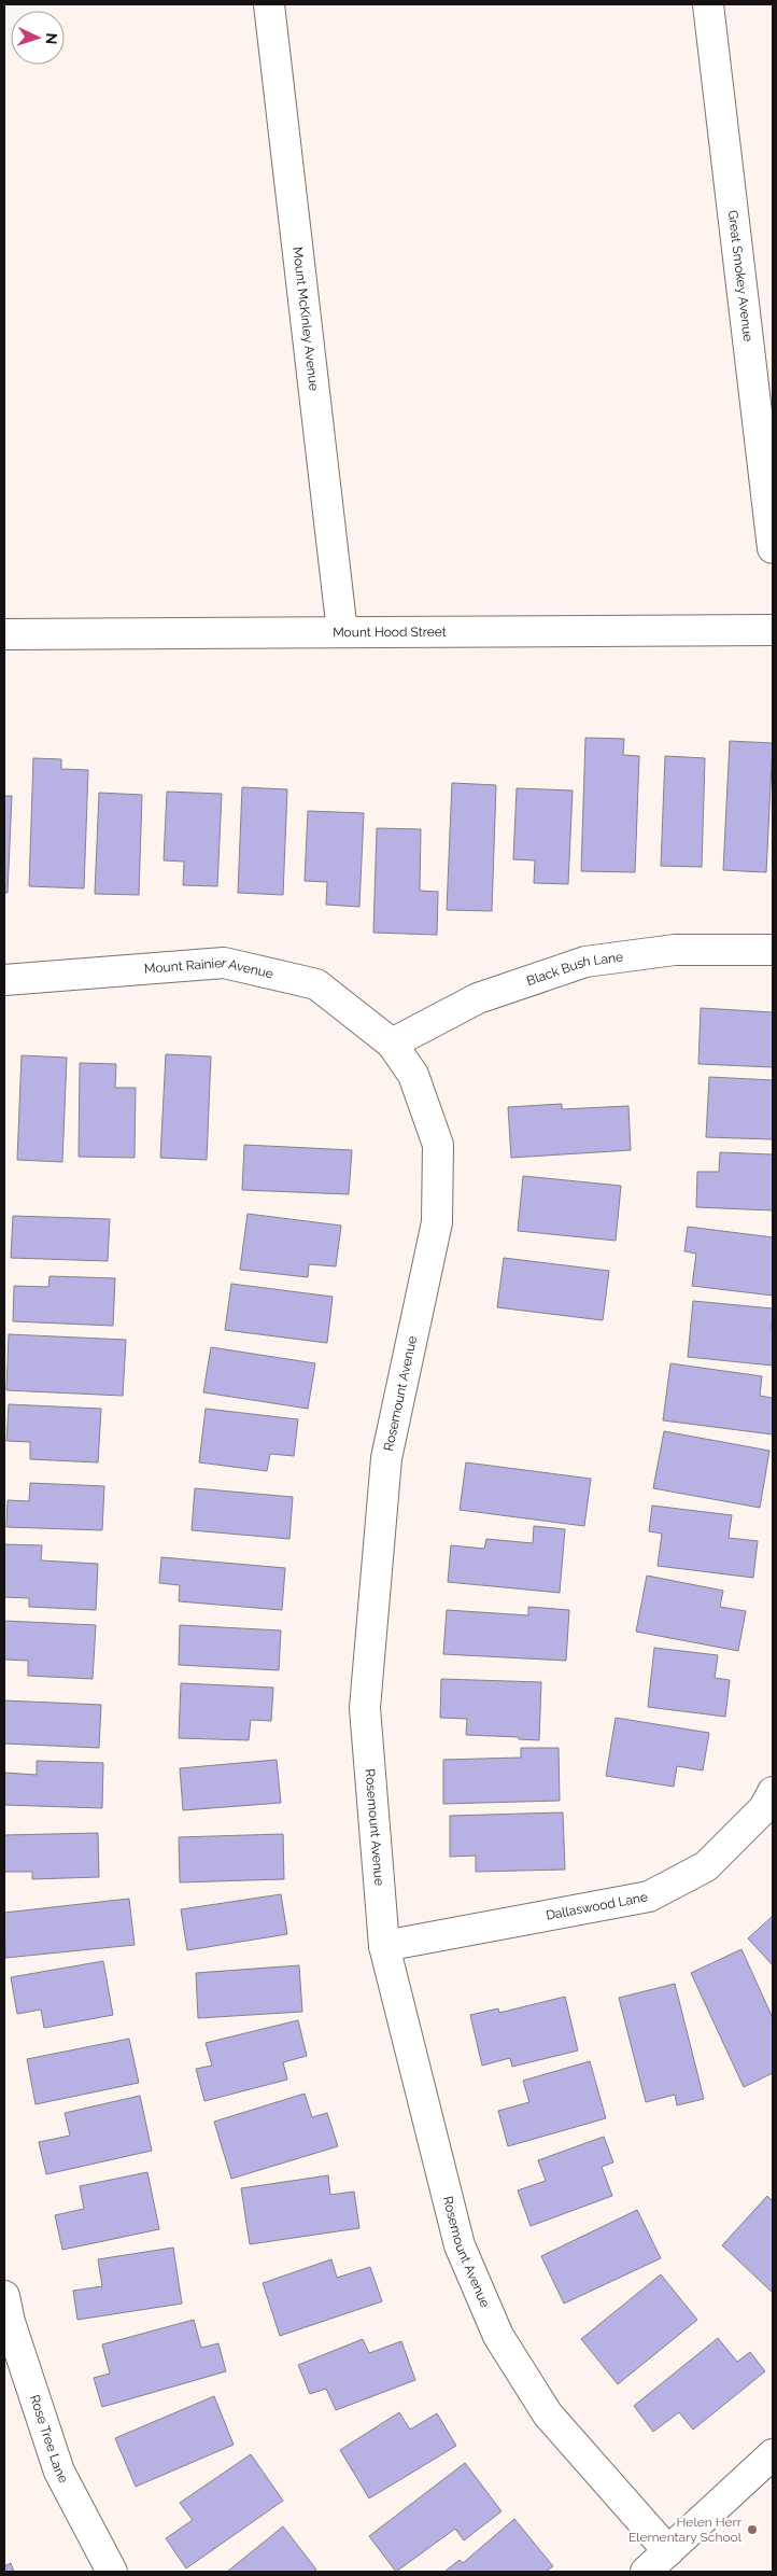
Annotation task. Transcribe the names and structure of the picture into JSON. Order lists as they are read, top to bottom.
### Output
{
  "streets": {
    "street": [
      "Great Smokey Avenue",
      "Mount McKinley Avenue",
      "Mount Hood Street",
      "Black Bush Lane",
      "Mount Rainier Avenue",
      "Rosemount Avenue",
      "Dallaswood Lane",
      "Rose Tree Lane"
    ]
  },
  "crossings": [
    ["Mount McKinley Avenue", "Mount Hood Street"],
    ["Black Bush Lane", "Mount Rainier Avenue"],
    ["Black Bush Lane", "Rosemount Avenue"],
    ["Mount Rainier Avenue", "Rosemount Avenue"],
    ["Rosemount Avenue", "Dallaswood Lane"]
  ],
  "places": ["Helen Herr Elementary School"],
  "north": "right"
}
